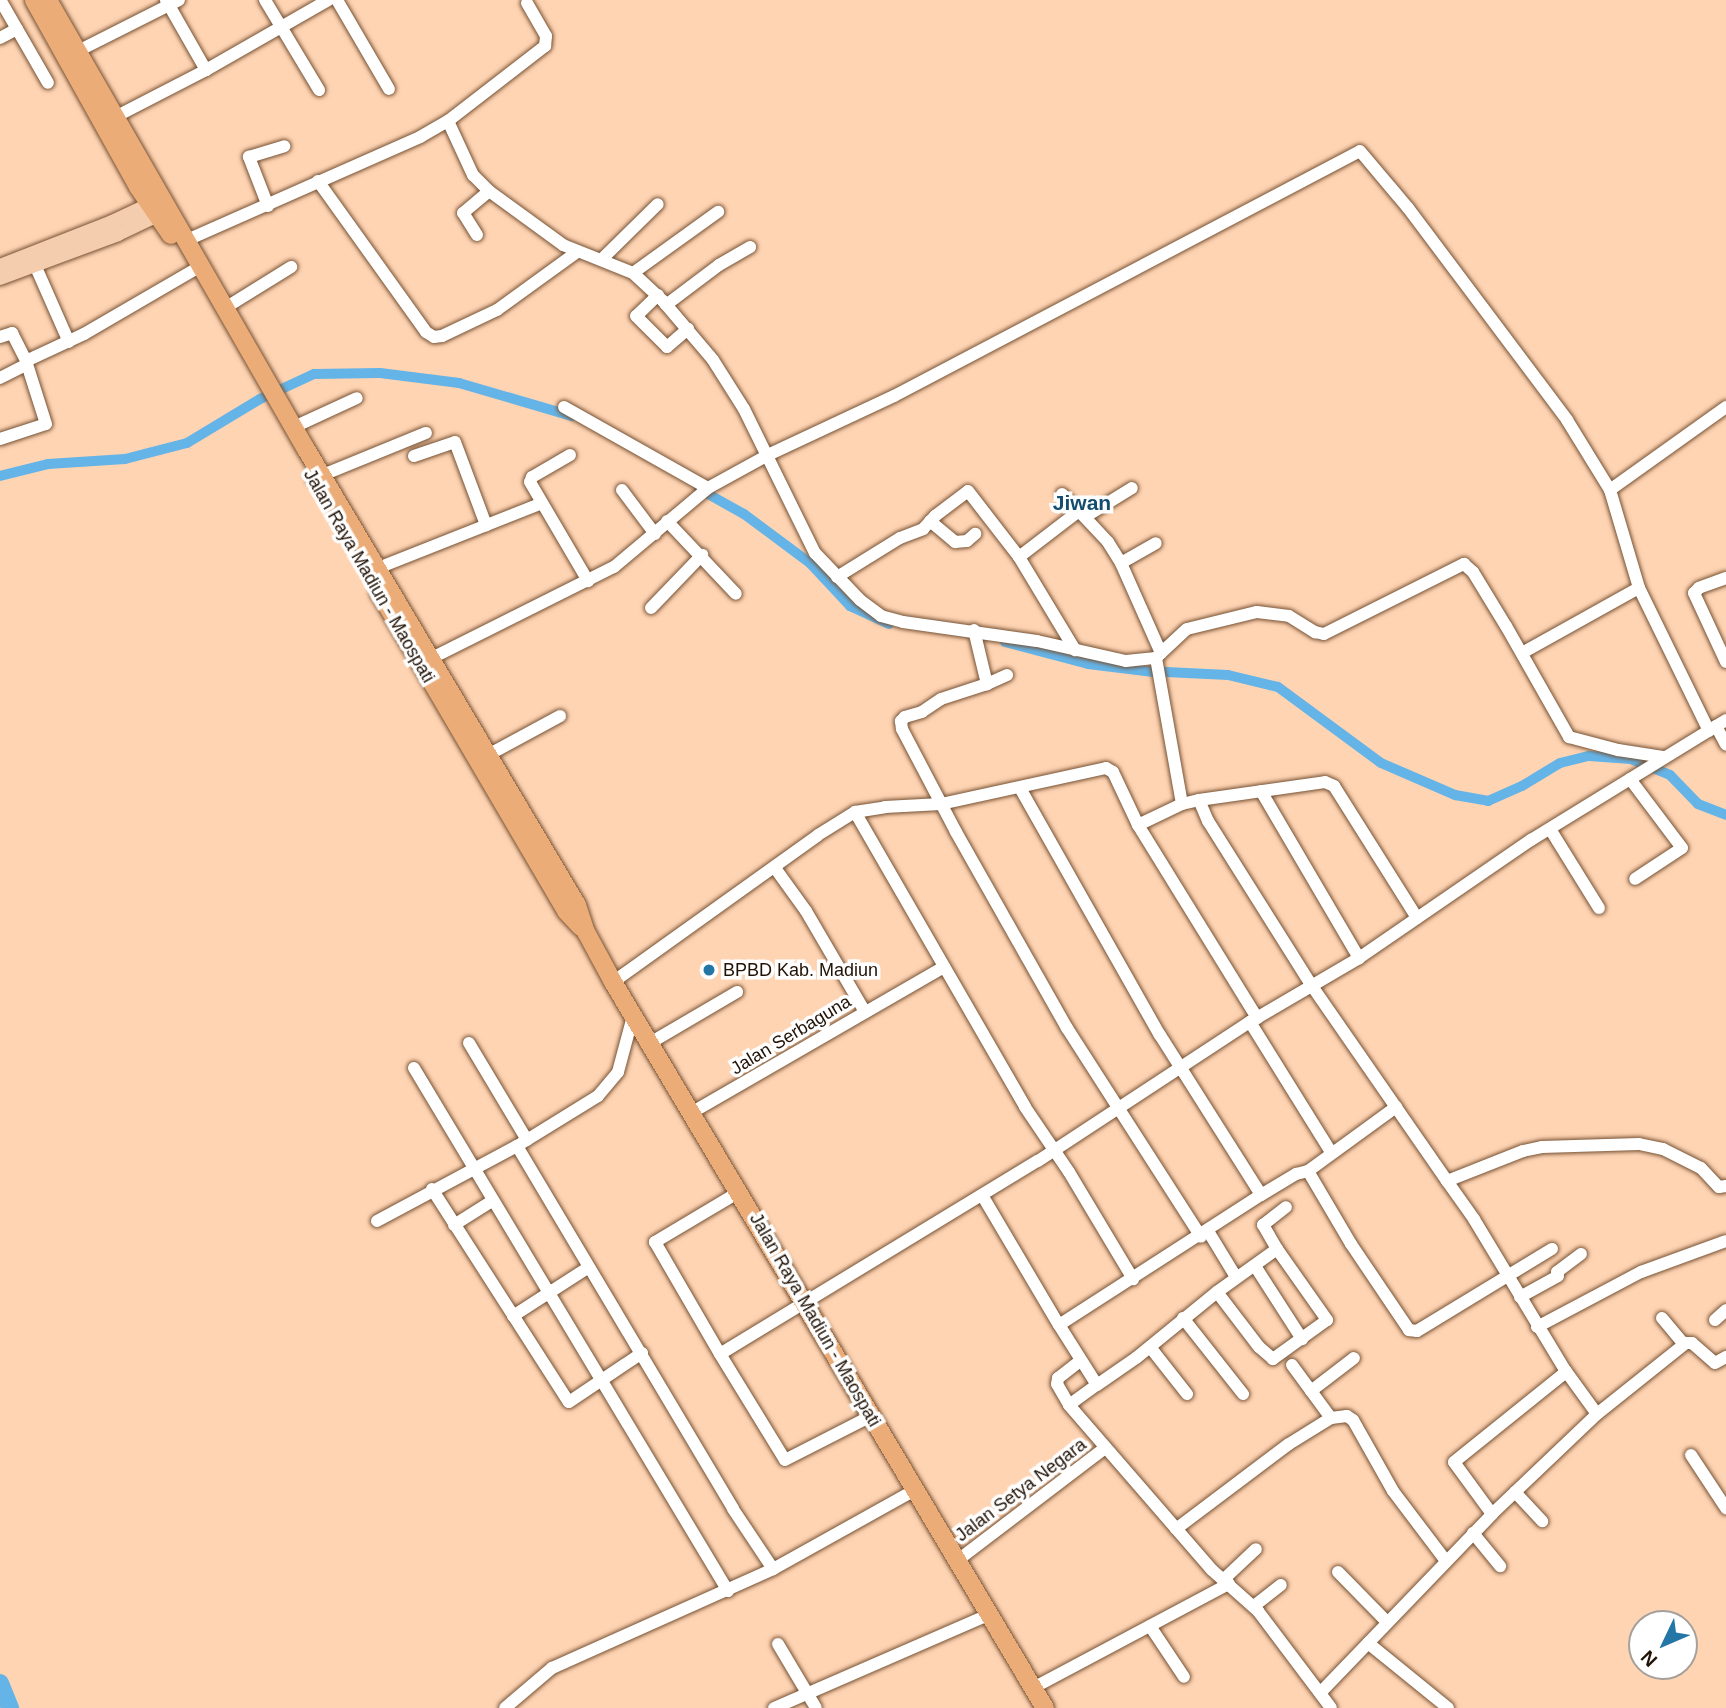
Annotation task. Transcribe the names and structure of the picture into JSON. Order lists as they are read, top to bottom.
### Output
{
  "streets": {
    "highway": ["Jalan Raya Madiun - Maospati"],
    "street": ["Jalan Serbaguna", "Jalan Setya Negara"]
  },
  "crossings": [
    ["Jalan Raya Madiun - Maospati", "Jalan Serbaguna"],
    ["Jalan Raya Madiun - Maospati", "Jalan Setya Negara"]
  ],
  "districts": ["Jiwan"],
  "places": ["BPBD Kab. Madiun"],
  "north": "bottom left"
}
